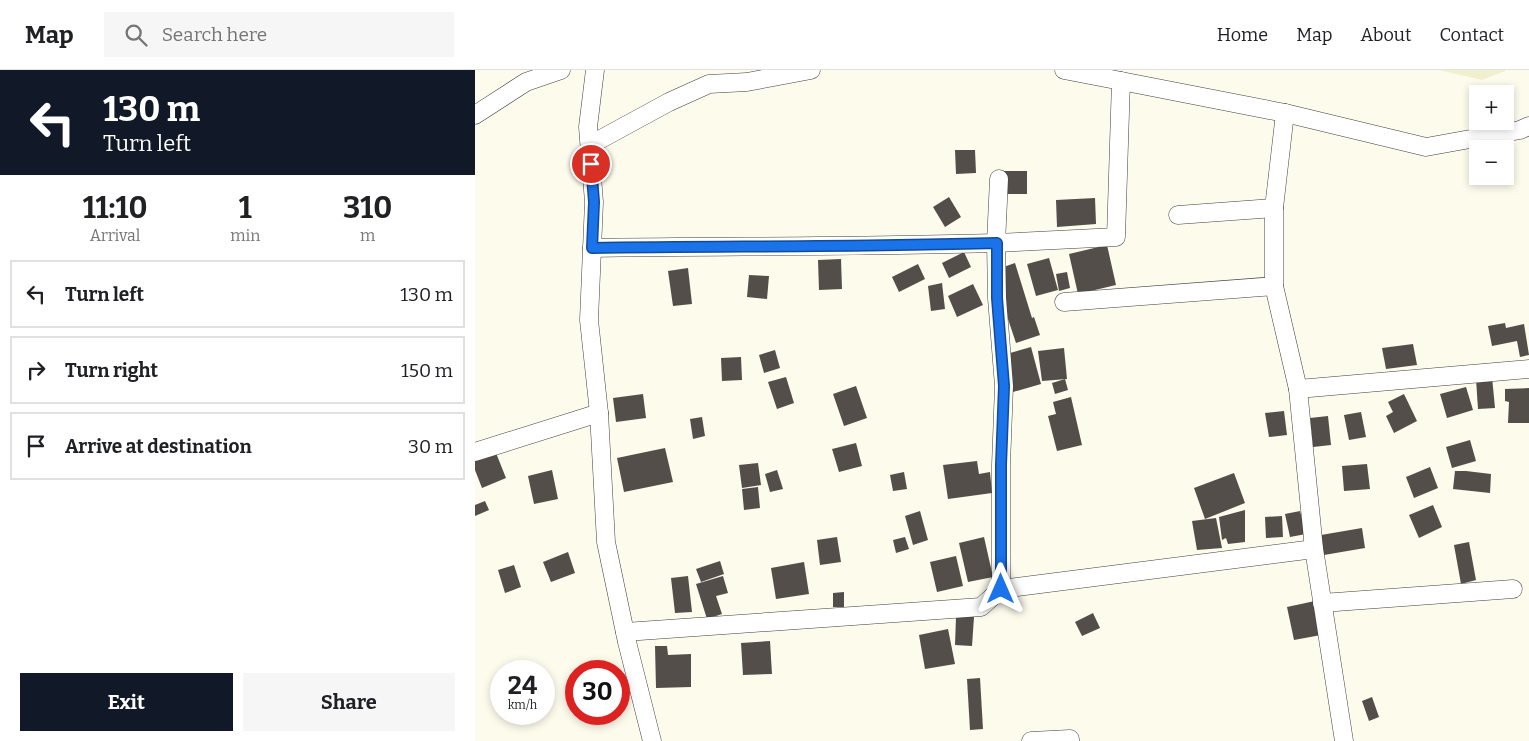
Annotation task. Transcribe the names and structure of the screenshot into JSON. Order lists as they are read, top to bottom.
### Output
{
  "page": {
    "header": "Map",
    "search": "Search here",
    "nav": [
      "Home",
      "Map",
      "About",
      "Contact"
    ],
    "turn": ["130 m", "Turn left"],
    "map_buttons": ["+", "−"],
    "eta": [
      "11:10",
      "Arrival",
      "1",
      "min",
      "310",
      "m"
    ],
    "list": [
      {
        "name": "Turn left",
        "value": "130 m"
      },
      {
        "name": "Turn right",
        "value": "150 m"
      },
      {
        "name": "Arrive at destination",
        "value": "30 m"
      }
    ],
    "speed": "24 km/h",
    "limit": "30",
    "buttons": ["Exit", "Share"]
  }
}
